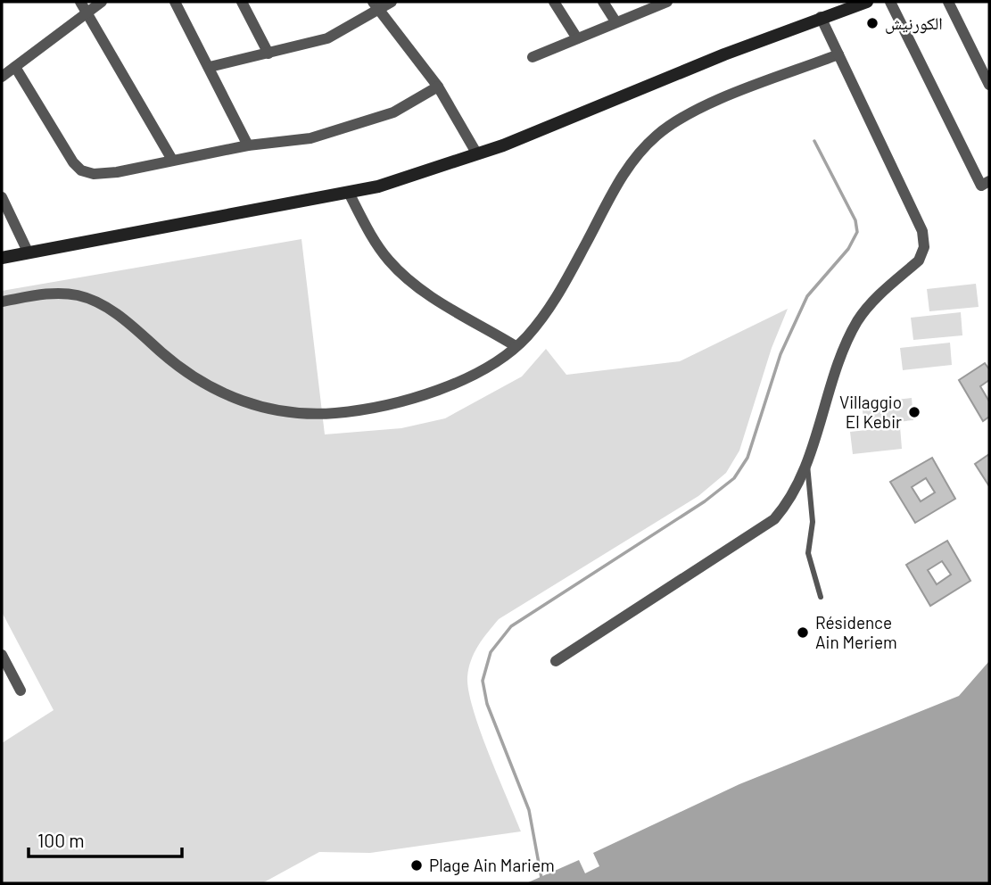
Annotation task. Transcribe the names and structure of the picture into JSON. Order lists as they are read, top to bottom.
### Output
{
  "places": [
    "الكورنيش",
    "Villaggio El Kebir",
    "Résidence Ain Meriem",
    "Plage Ain Mariem"
  ],
  "scale_bar": "100 m"
}
